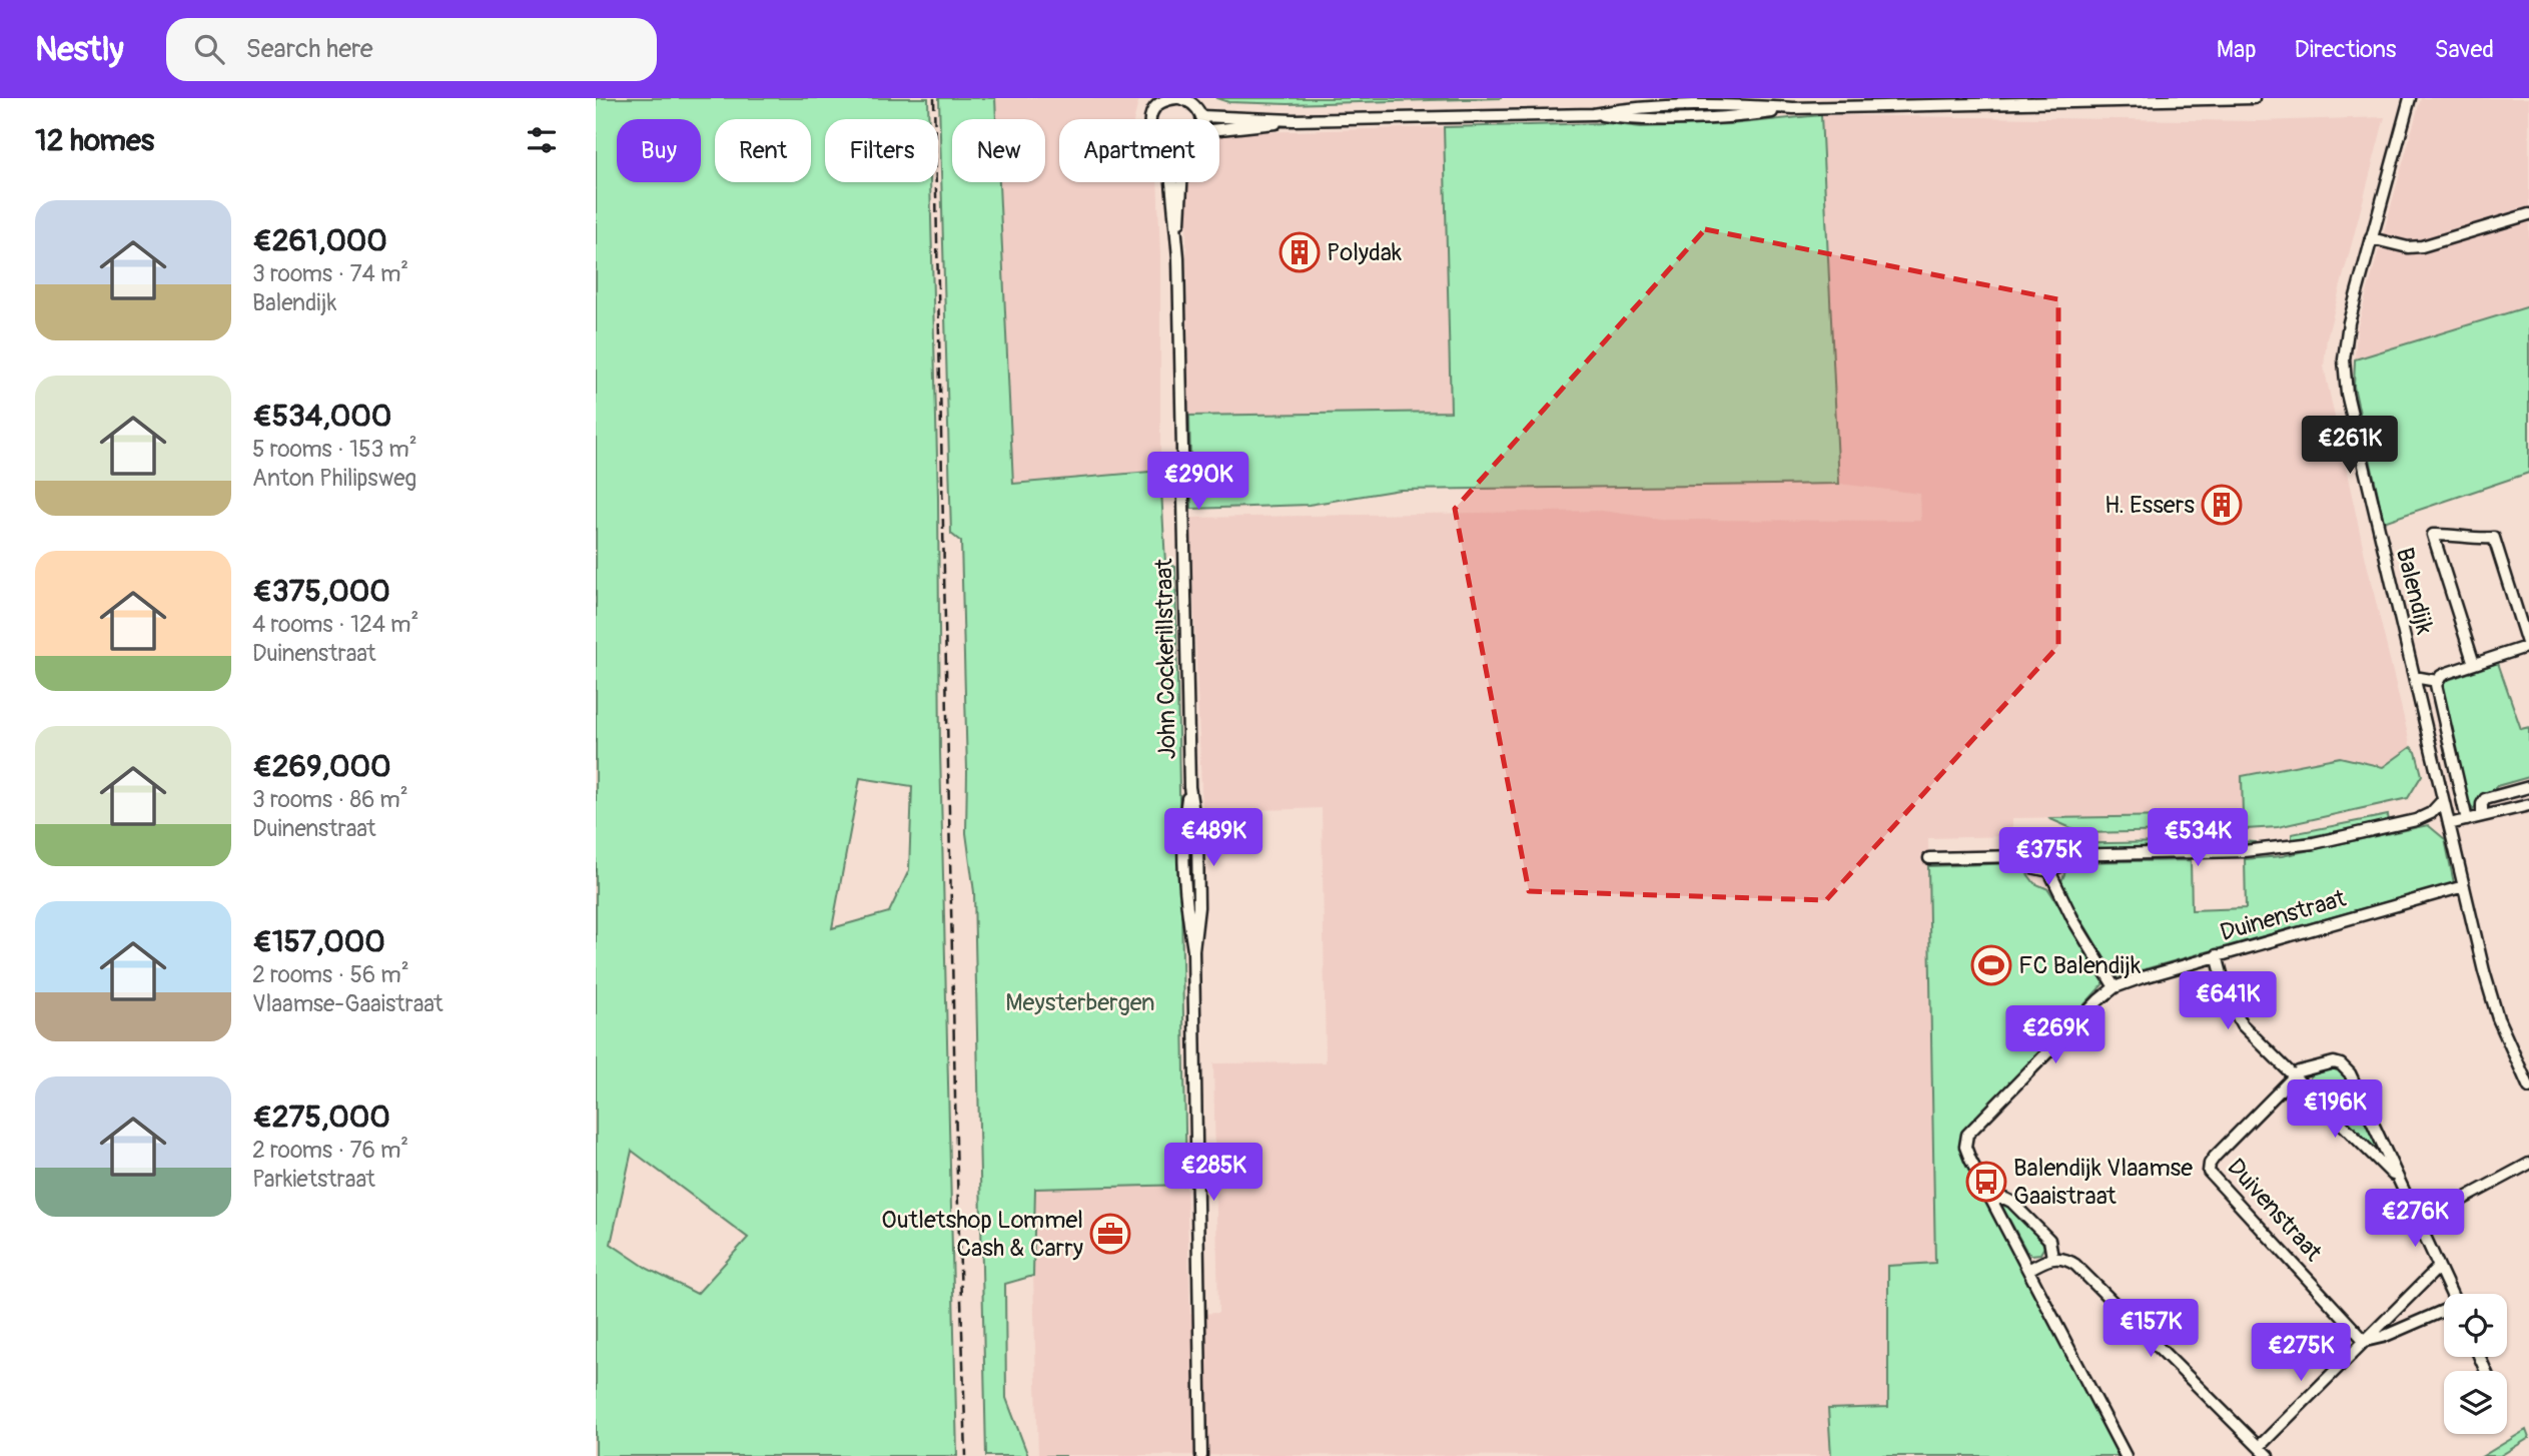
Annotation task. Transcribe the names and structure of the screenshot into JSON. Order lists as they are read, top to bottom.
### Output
{
  "streets": {
    "street": [
      "Balendijk",
      "John Cockerillstraat",
      "Duinenstraat",
      "Duivenstraat"
    ]
  },
  "crossings": [
    ["Balendijk", "Duinenstraat"]
  ],
  "parks": ["Meysterbergen"],
  "places": {
    "building": ["Polydak", "H. Essers"],
    "sports": ["FC Balendijk"],
    "bus stop": ["Balendijk Vlaamse Gaaistraat"],
    "office": ["Outletshop Lommel Cash & Carry"]
  },
  "page": {
    "header": "Nestly",
    "search": "Search here",
    "nav": ["Map", "Directions", "Saved"],
    "heading": "12 homes",
    "chip": [
      "Buy",
      "Rent",
      "Filters",
      "New",
      "Apartment"
    ],
    "list": [
      {
        "name": "€261,000",
        "note": "3 rooms · 74 m² · Balendijk"
      },
      {
        "name": "€534,000",
        "note": "5 rooms · 153 m² · Anton Philipsweg"
      },
      {
        "name": "€375,000",
        "note": "4 rooms · 124 m² · Duinenstraat"
      },
      {
        "name": "€269,000",
        "note": "3 rooms · 86 m² · Duinenstraat"
      },
      {
        "name": "€157,000",
        "note": "2 rooms · 56 m² · Vlaamse-Gaaistraat"
      },
      {
        "name": "€275,000",
        "note": "2 rooms · 76 m² · Parkietstraat"
      }
    ],
    "price": [
      "€261K",
      "€290K",
      "€489K",
      "€534K",
      "€375K",
      "€641K",
      "€269K",
      "€196K",
      "€285K",
      "€276K",
      "€157K",
      "€275K"
    ]
  }
}
